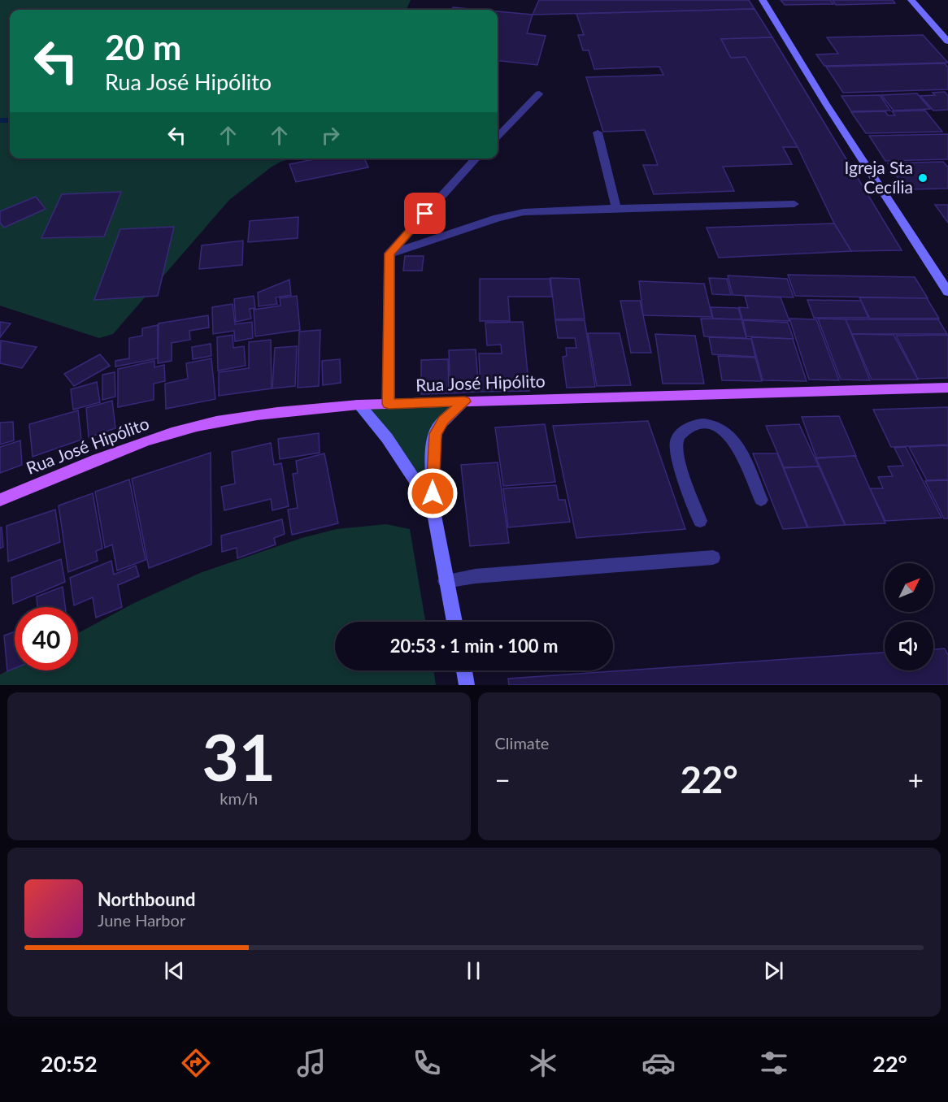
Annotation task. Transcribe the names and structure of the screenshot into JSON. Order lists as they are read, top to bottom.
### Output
{
  "streets": {
    "main road": ["Rua José Hipólito"]
  },
  "places": ["Igreja Sta Cecília"],
  "north": "top right",
  "page": {
    "turn": ["20 m", "Rua José Hipólito"],
    "limit": "40",
    "trip": "20:53 · 1 min · 100 m",
    "tile": [
      ["31", "km/h"],
      "Climate"
    ],
    "heat": ["−", "22°", "+"],
    "song": ["Northbound", "June Harbor"],
    "tabs": ["20:52", "22°"]
  }
}
